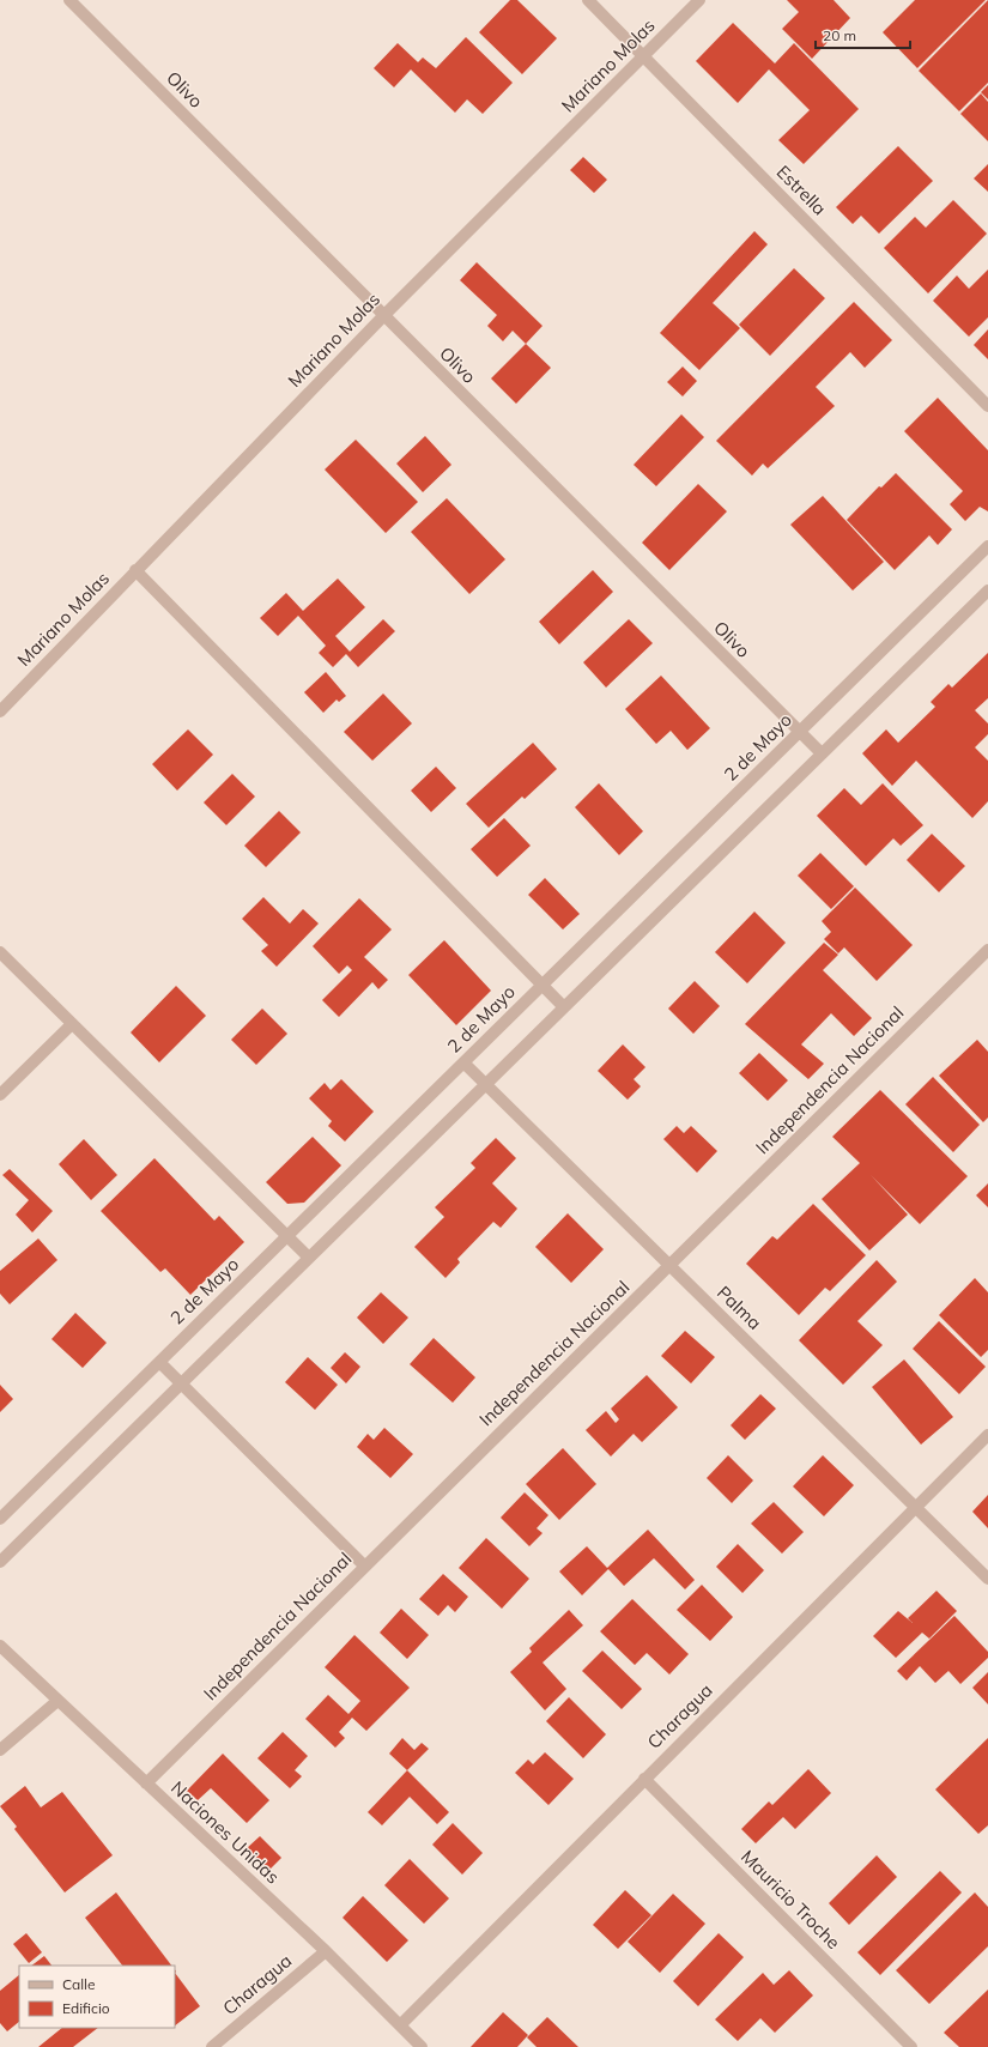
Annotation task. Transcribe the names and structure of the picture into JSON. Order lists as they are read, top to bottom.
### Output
{
  "streets": {
    "street": [
      "Mariano Molas",
      "Olivo",
      "Estrella",
      "2 de Mayo",
      "Independencia Nacional",
      "Palma",
      "Charagua",
      "Naciones Unidas",
      "Mauricio Troche"
    ]
  },
  "crossings": [
    ["Mariano Molas", "Olivo"],
    ["Mariano Molas", "Estrella"],
    ["Olivo", "2 de Mayo"],
    ["2 de Mayo", "Palma"],
    ["Independencia Nacional", "Palma"],
    ["Independencia Nacional", "Naciones Unidas"],
    ["Palma", "Charagua"],
    ["Charagua", "Naciones Unidas"],
    ["Charagua", "Mauricio Troche"]
  ],
  "legend": ["Calle", "Edificio"],
  "scale_bar": "20 m"
}
